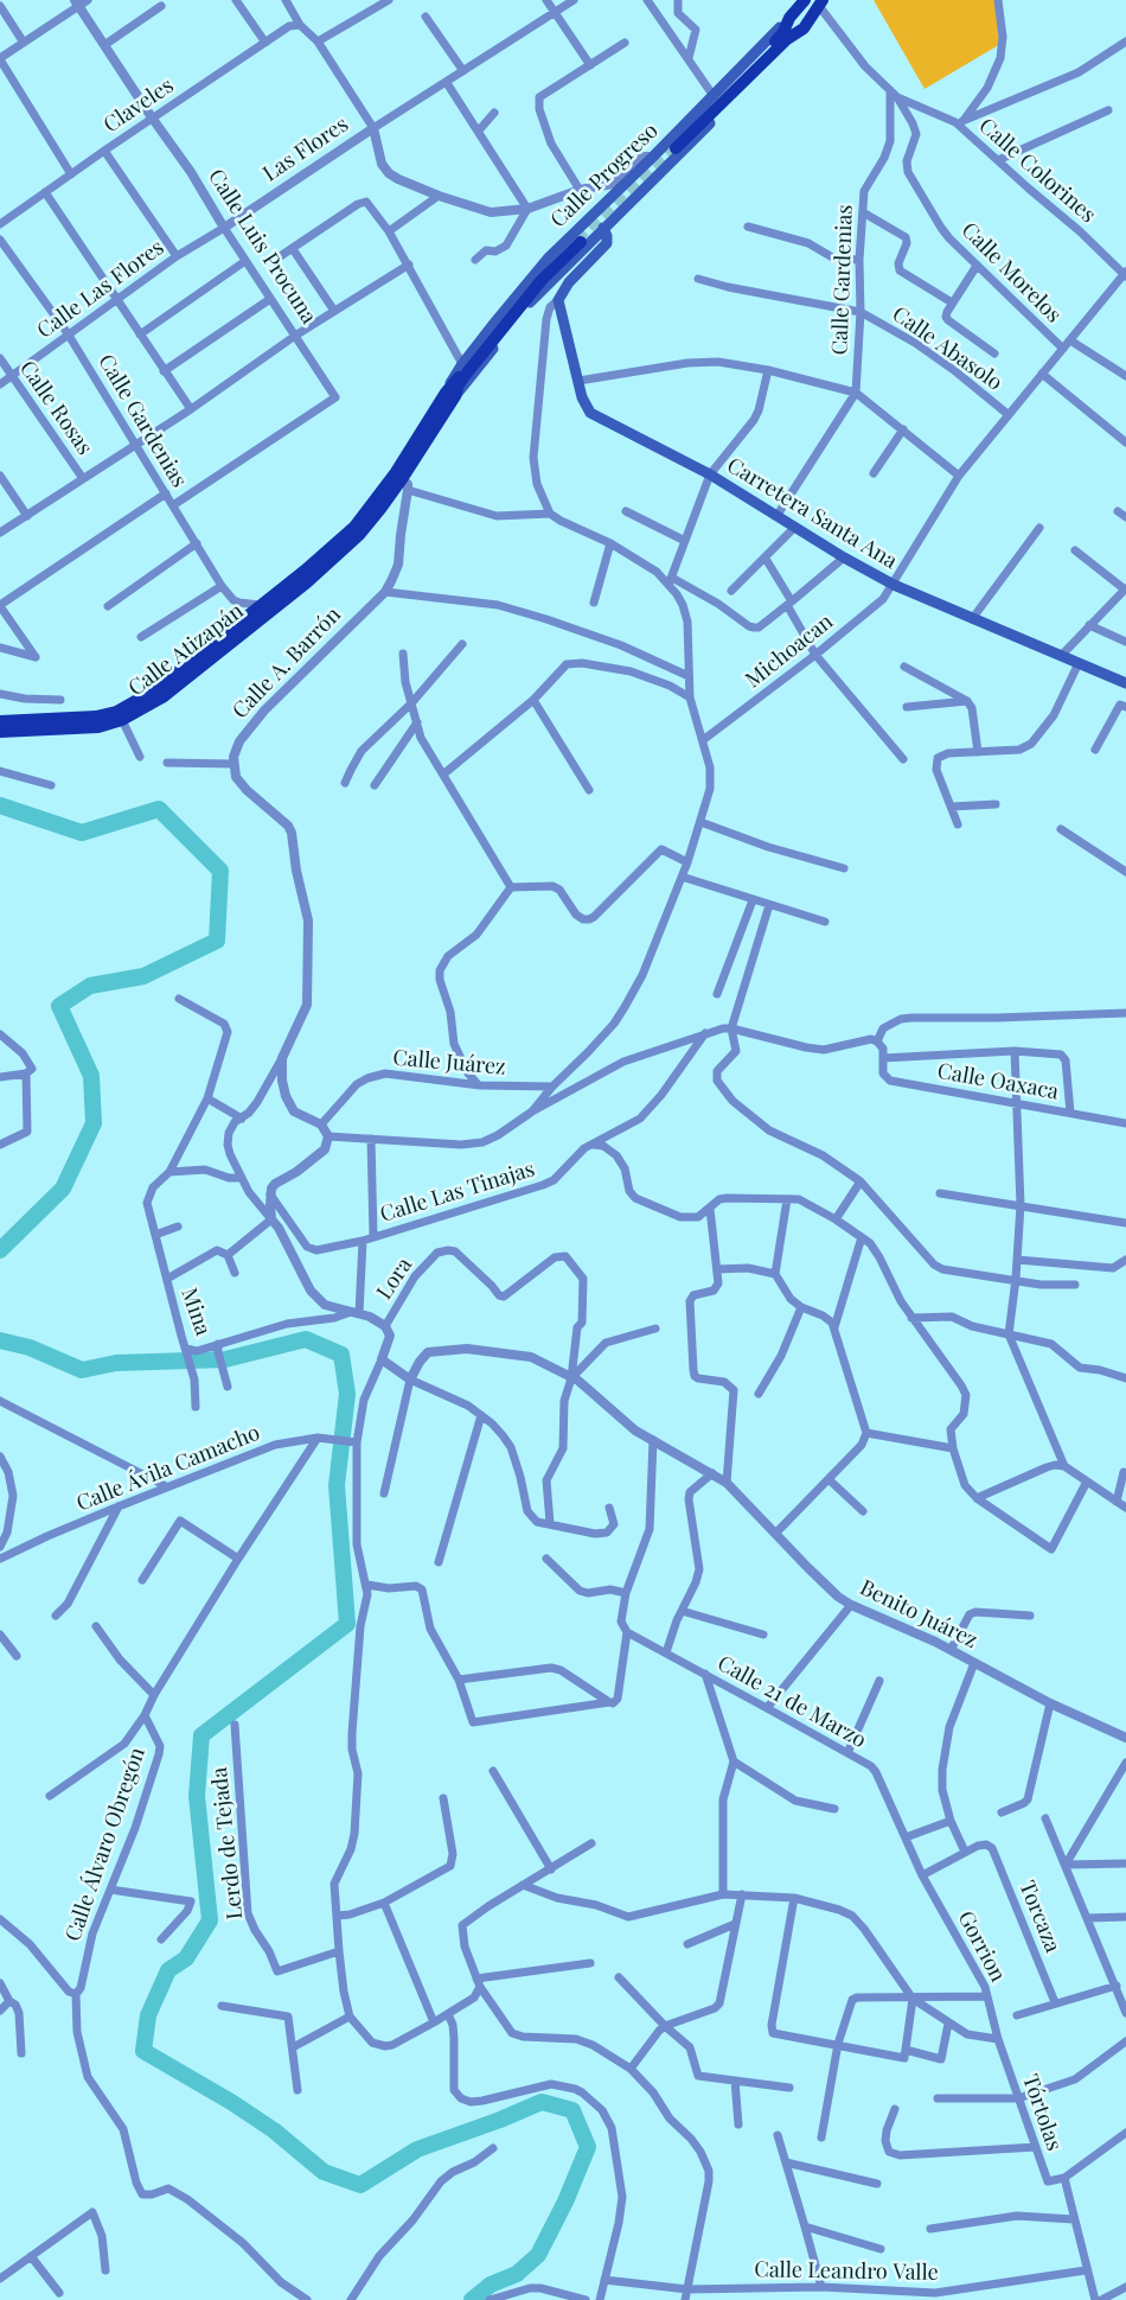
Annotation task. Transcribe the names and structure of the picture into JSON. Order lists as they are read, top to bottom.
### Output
{
  "streets": {
    "main road": ["Calle Progreso", "Carretera Santa Ana", "Calle Atizapán"],
    "street": [
      "Claveles",
      "Las Flores",
      "Calle Colorines",
      "Calle Luis Procuna",
      "Calle Morelos",
      "Calle Gardenias",
      "Calle Las Flores",
      "Calle Abasolo",
      "Calle Rosas",
      "Michoacan",
      "Calle A. Barrón",
      "Calle Juárez",
      "Calle Oaxaca",
      "Calle Las Tinajas",
      "Lora",
      "Mina",
      "Calle Ávila Camacho",
      "Benito Juárez",
      "Calle 21 de Marzo",
      "Lerdo de Tejada",
      "Calle Álvaro Obregón",
      "Torcaza",
      "Gorrion",
      "Tórtolas",
      "Calle Leandro Valle"
    ]
  },
  "crossings": [
    ["Claveles", "Calle Luis Procuna"],
    ["Las Flores", "Calle Luis Procuna"],
    ["Las Flores", "Calle Las Flores"],
    ["Calle Colorines", "Calle Morelos"],
    ["Calle Colorines", "Michoacan"],
    ["Calle Luis Procuna", "Calle Gardenias"],
    ["Calle Luis Procuna", "Calle Las Flores"],
    ["Calle Morelos", "Calle Gardenias"],
    ["Calle Morelos", "Michoacan"],
    ["Calle Gardenias", "Calle Las Flores"],
    ["Calle Gardenias", "Calle Abasolo"],
    ["Calle Gardenias", "Calle Atizapán"],
    ["Calle Las Flores", "Calle Rosas"],
    ["Calle Abasolo", "Michoacan"],
    ["Carretera Santa Ana", "Michoacan"],
    ["Lora", "Benito Juárez"],
    ["Calle 21 de Marzo", "Gorrion"],
    ["Gorrion", "Tórtolas"]
  ]
}
